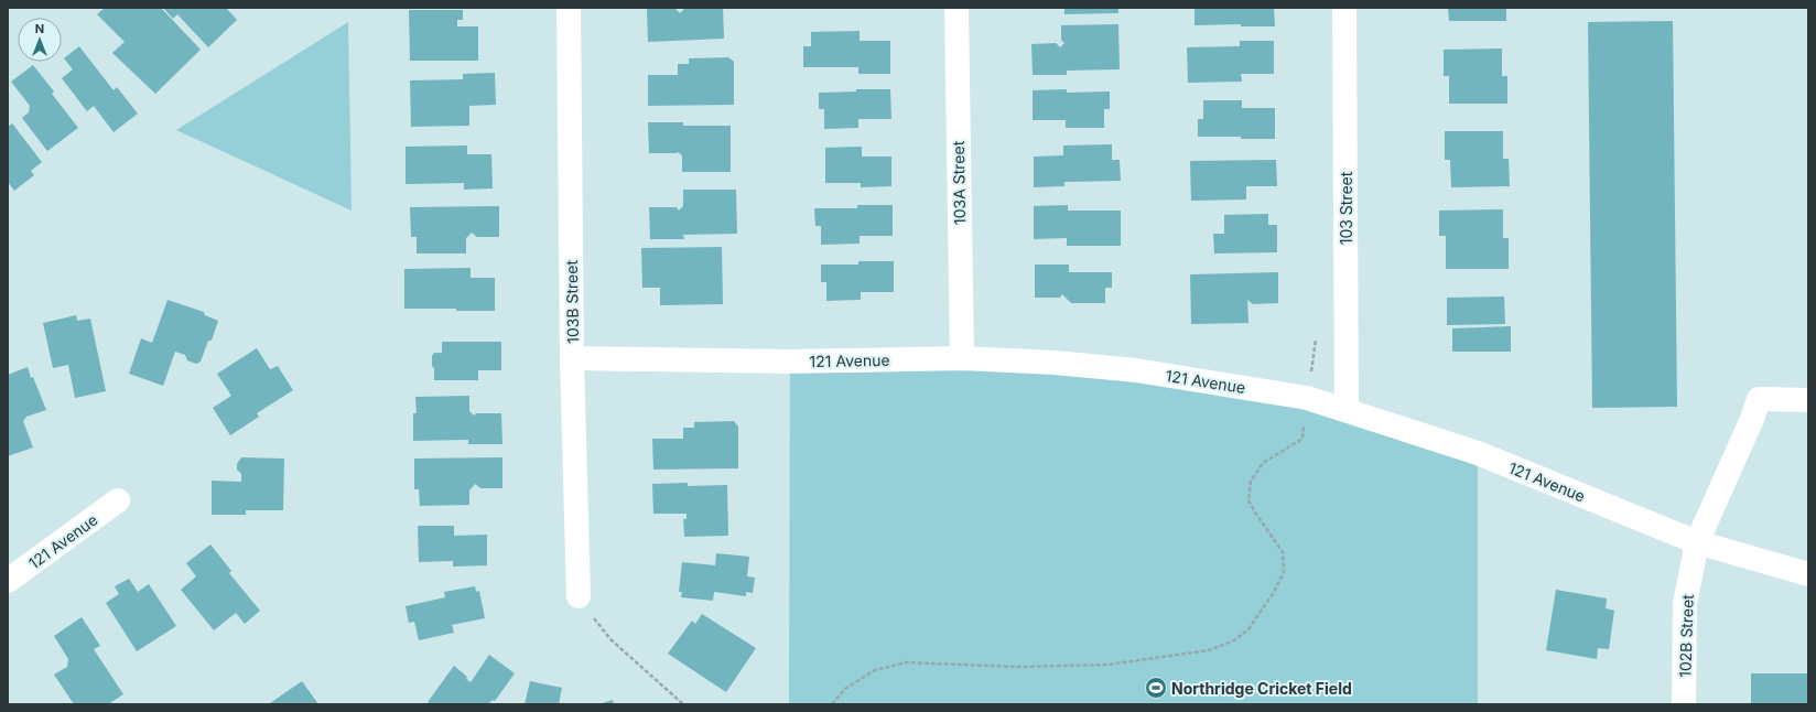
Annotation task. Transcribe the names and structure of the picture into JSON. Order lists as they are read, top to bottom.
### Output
{
  "streets": {
    "street": [
      "103A Street",
      "103 Street",
      "103B Street",
      "121 Avenue",
      "102B Street"
    ]
  },
  "crossings": [
    ["103A Street", "121 Avenue"],
    ["103 Street", "121 Avenue"],
    ["103B Street", "121 Avenue"],
    ["121 Avenue", "102B Street"]
  ],
  "places": {
    "sports": ["Northridge Cricket Field"]
  },
  "north": "top"
}
